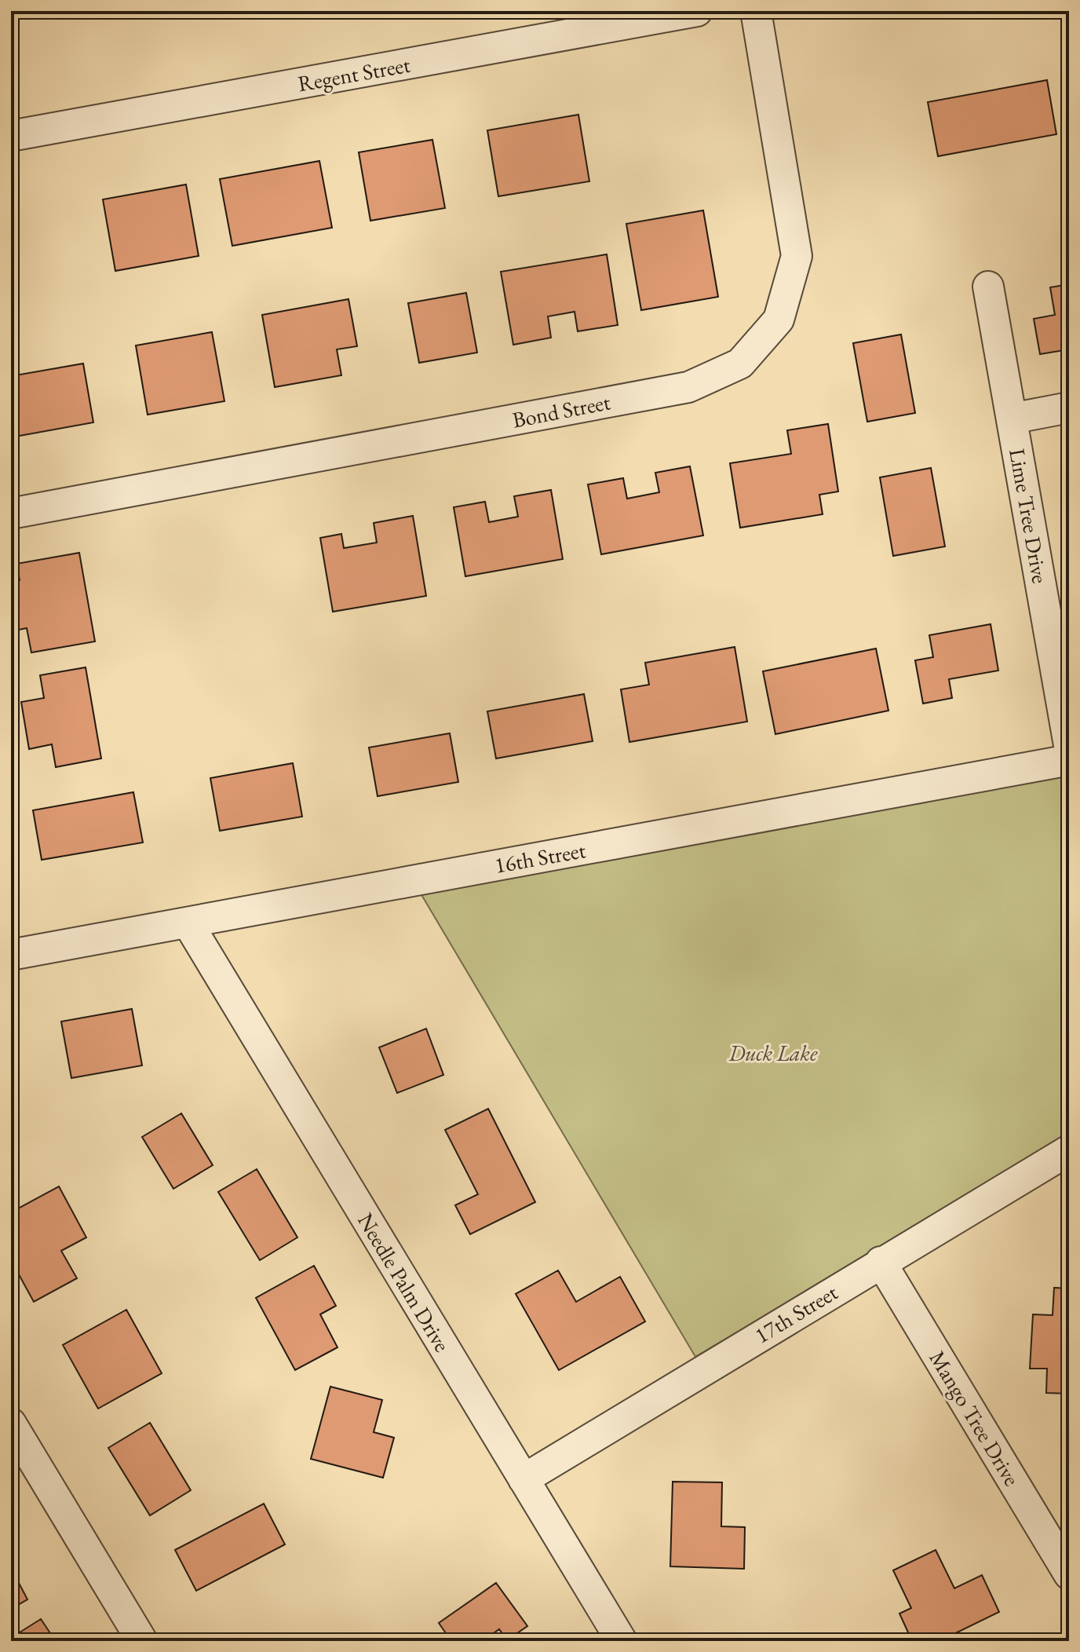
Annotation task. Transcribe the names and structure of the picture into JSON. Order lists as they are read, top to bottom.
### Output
{
  "streets": {
    "street": [
      "Regent Street",
      "Bond Street",
      "Lime Tree Drive",
      "16th Street",
      "Needle Palm Drive",
      "17th Street",
      "Mango Tree Drive"
    ]
  },
  "crossings": [
    ["16th Street", "Needle Palm Drive"],
    ["Needle Palm Drive", "17th Street"],
    ["17th Street", "Mango Tree Drive"]
  ],
  "parks": ["Duck Lake"]
}
